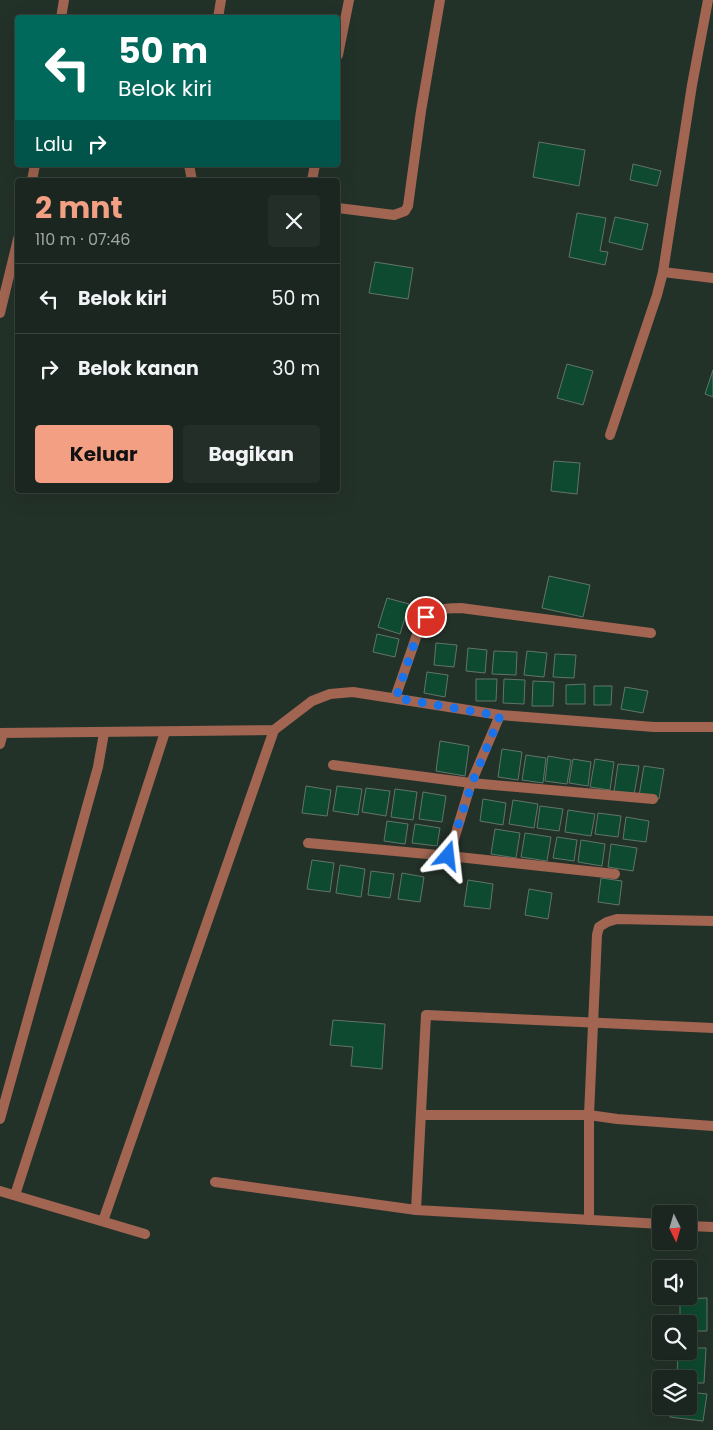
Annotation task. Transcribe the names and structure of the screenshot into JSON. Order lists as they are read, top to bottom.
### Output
{
  "north": "bottom",
  "page": {
    "turn": ["50 m", "Belok kiri"],
    "then": "Lalu",
    "heading": ["2 mnt", "110 m · 07:46"],
    "list": [
      {
        "name": "Belok kiri",
        "value": "50 m"
      },
      {
        "name": "Belok kanan",
        "value": "30 m"
      }
    ],
    "buttons": ["Keluar", "Bagikan"]
  }
}
